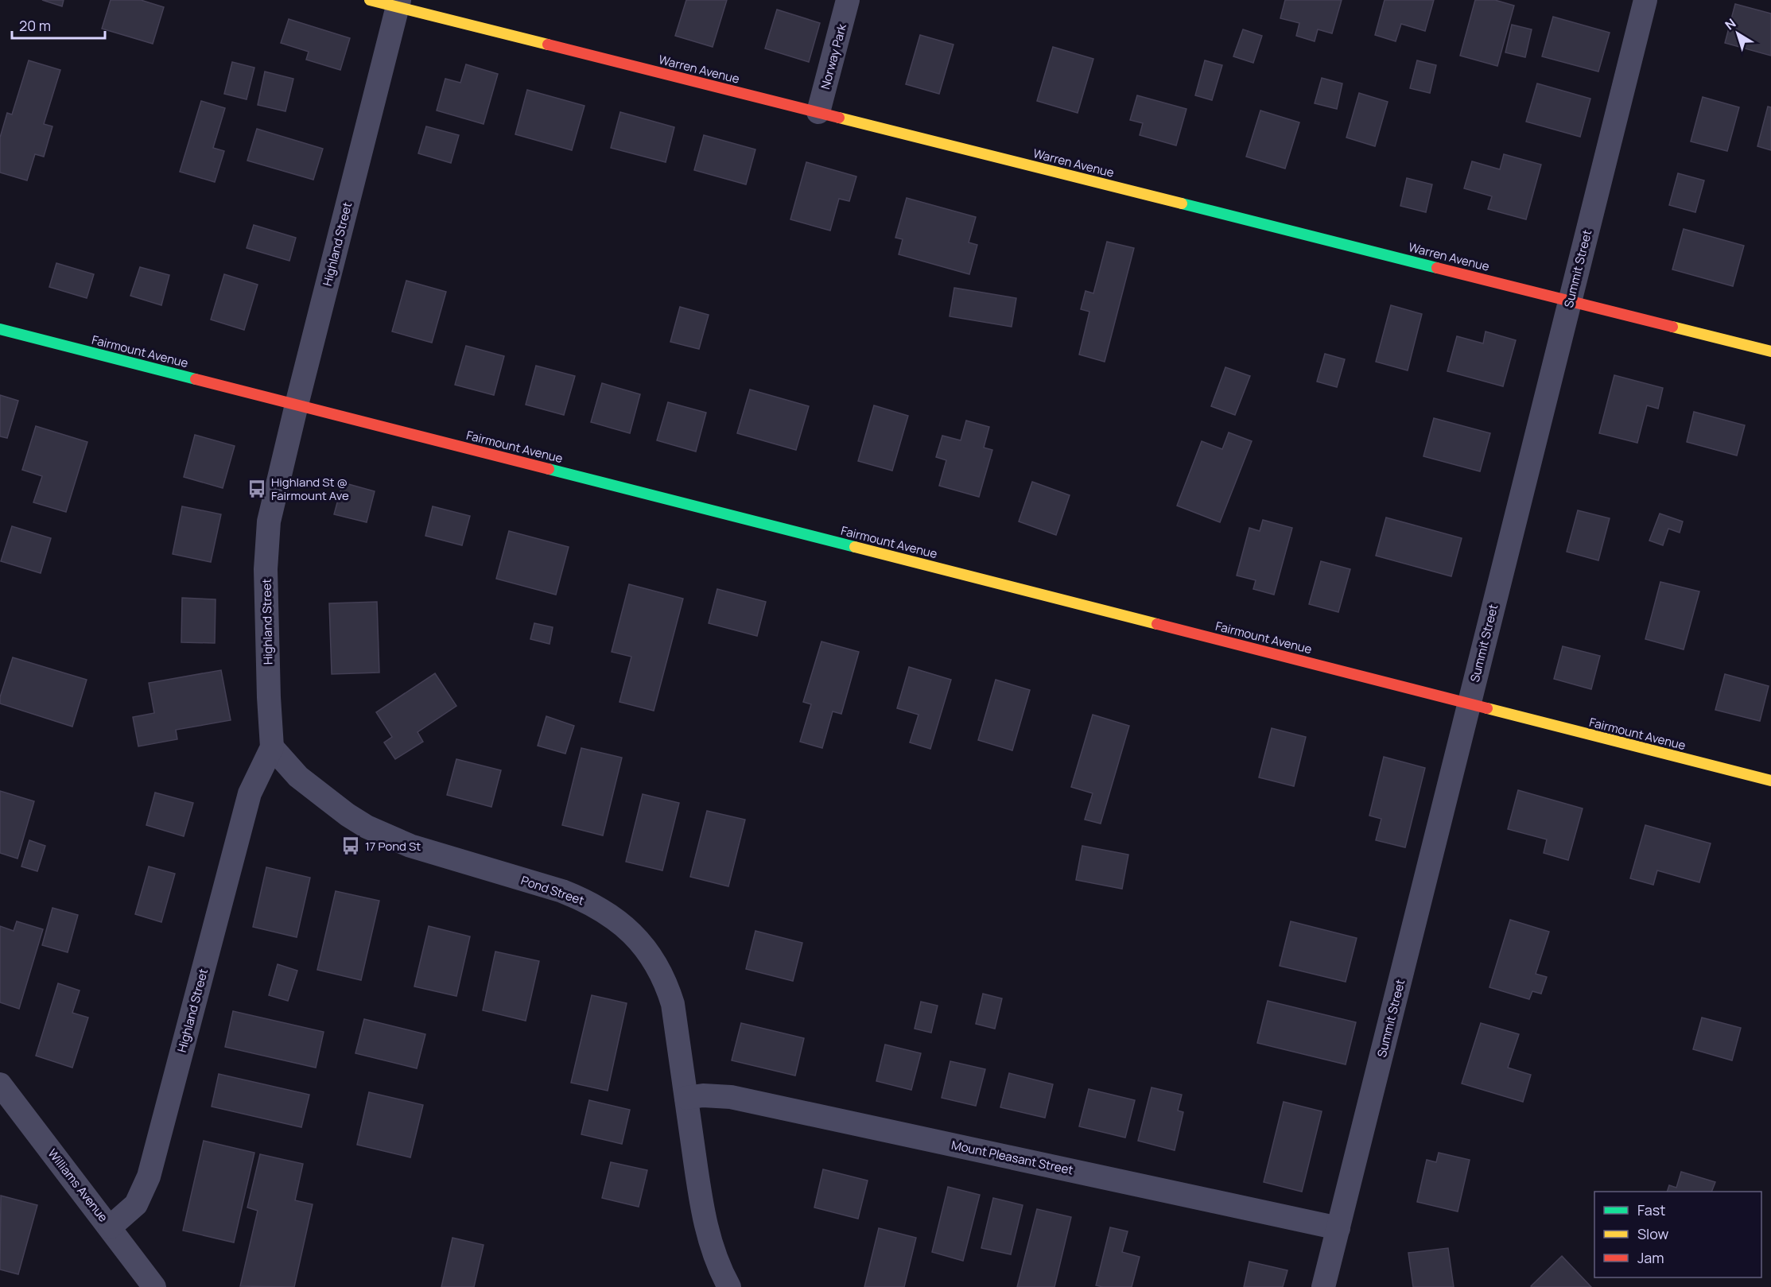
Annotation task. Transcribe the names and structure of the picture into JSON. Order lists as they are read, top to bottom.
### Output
{
  "streets": {
    "street": [
      "Norway Park",
      "Warren Avenue",
      "Highland Street",
      "Summit Street",
      "Fairmount Avenue",
      "Pond Street",
      "Mount Pleasant Street",
      "Williams Avenue"
    ]
  },
  "crossings": [
    ["Norway Park", "Warren Avenue"],
    ["Warren Avenue", "Highland Street"],
    ["Warren Avenue", "Summit Street"],
    ["Highland Street", "Fairmount Avenue"],
    ["Highland Street", "Pond Street"],
    ["Highland Street", "Williams Avenue"],
    ["Summit Street", "Fairmount Avenue"],
    ["Summit Street", "Mount Pleasant Street"],
    ["Pond Street", "Mount Pleasant Street"]
  ],
  "places": {
    "bus stop": ["Highland St @ Fairmount Ave", "17 Pond St"]
  },
  "legend": ["Fast", "Slow", "Jam"],
  "scale_bar": "20 m",
  "north": "top left"
}
